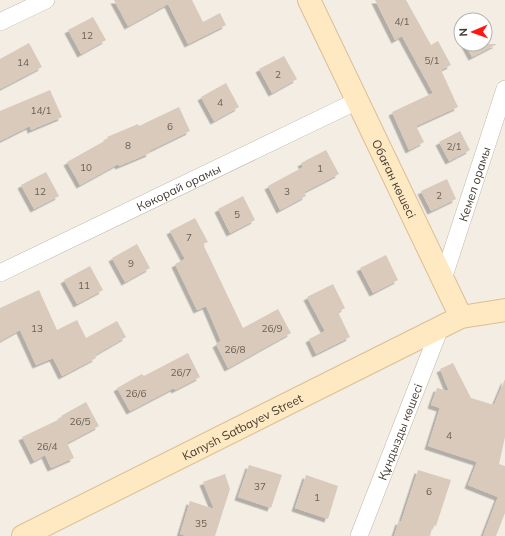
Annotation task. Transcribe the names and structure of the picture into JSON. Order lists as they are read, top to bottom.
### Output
{
  "streets": {
    "street": [
      "Обаған көшесі",
      "Кемел орамы",
      "Көкорай орамы",
      "Kanysh Satbayev Street",
      "Құндызды көшесі"
    ]
  },
  "crossings": [
    ["Обаған көшесі", "Кемел орамы"],
    ["Обаған көшесі", "Көкорай орамы"],
    ["Обаған көшесі", "Kanysh Satbayev Street"],
    ["Kanysh Satbayev Street", "Құндызды көшесі"]
  ],
  "house_numbers": [
    "4/1",
    "12",
    "5/1",
    "14",
    "2",
    "4",
    "14/1",
    "6",
    "8",
    "2/1",
    "10",
    "1",
    "12",
    "3",
    "2",
    "5",
    "7",
    "9",
    "11",
    "13",
    "26/9",
    "26/8",
    "26/7",
    "26/6",
    "26/5",
    "4",
    "26/4",
    "37",
    "6",
    "1",
    "35"
  ],
  "north": "left"
}
